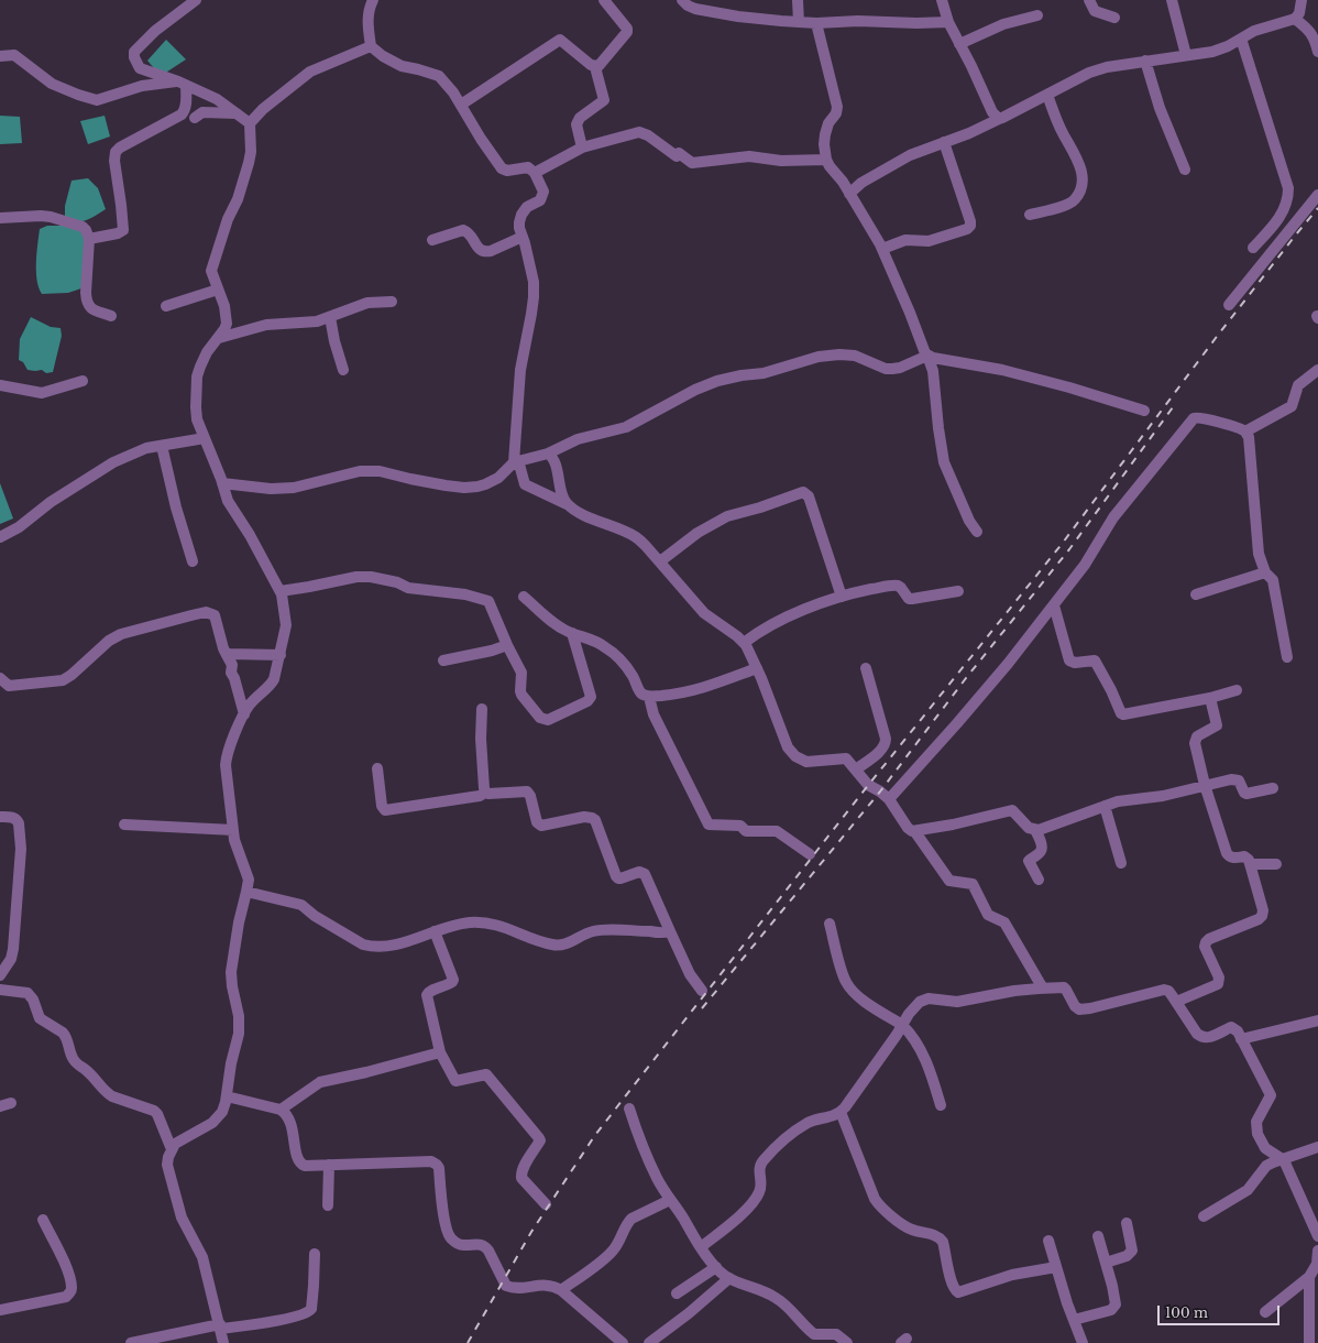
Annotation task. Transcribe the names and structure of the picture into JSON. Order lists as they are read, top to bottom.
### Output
{
  "scale_bar": "100 m"
}
